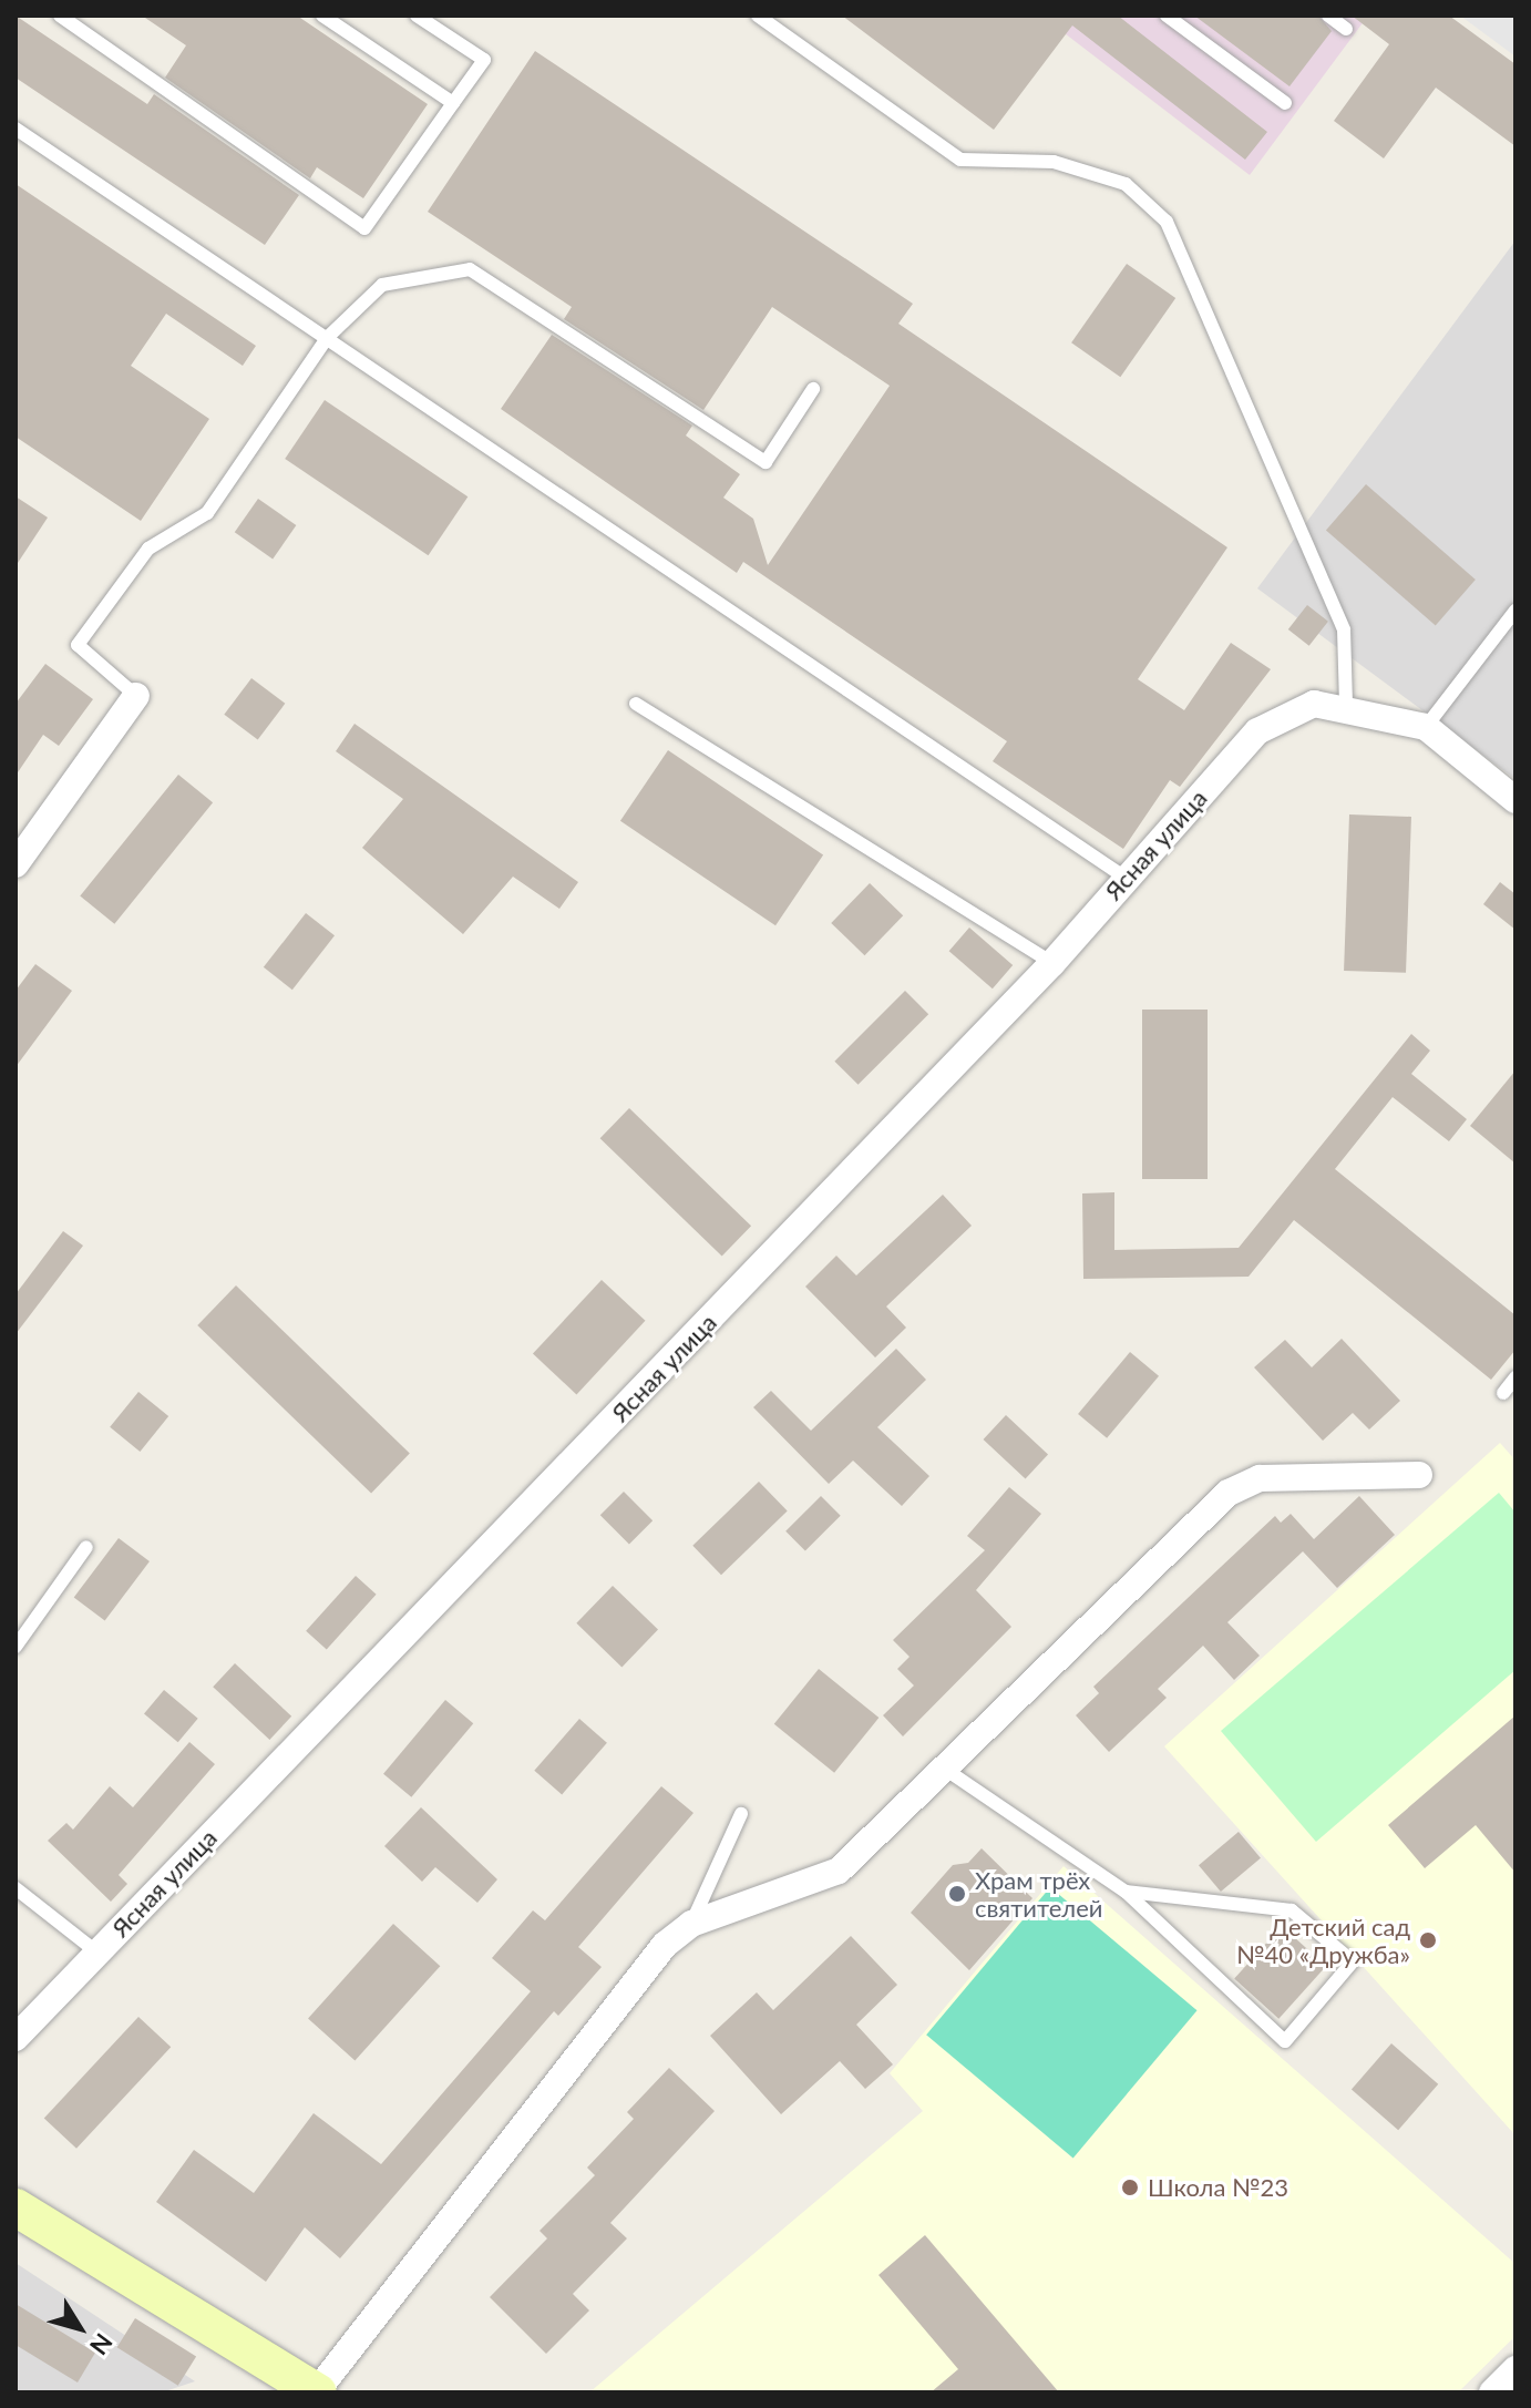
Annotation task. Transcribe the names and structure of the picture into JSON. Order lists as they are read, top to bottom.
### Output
{
  "streets": {
    "street": ["Ясная улица"]
  },
  "places": ["Храм трёх святителей", "Детский сад №40 «Дружба»", "Школа №23"],
  "north": "bottom right"
}
